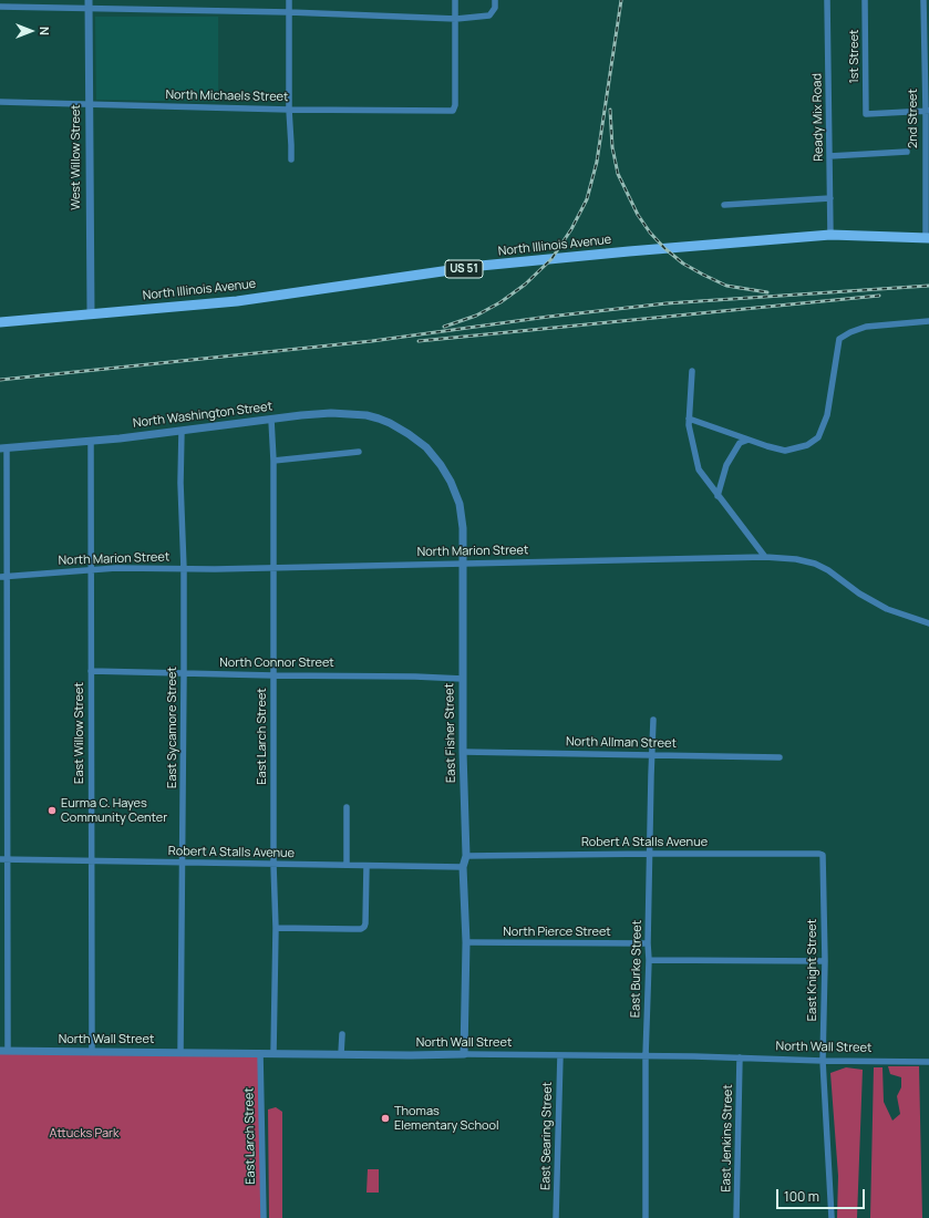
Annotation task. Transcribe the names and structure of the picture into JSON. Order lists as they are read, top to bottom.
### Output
{
  "streets": {
    "main road": ["North Illinois Avenue", "US 51"],
    "street": [
      "1st Street",
      "North Michaels Street",
      "Ready Mix Road",
      "2nd Street",
      "West Willow Street",
      "North Washington Street",
      "North Marion Street",
      "North Connor Street",
      "East Sycamore Street",
      "East Willow Street",
      "East Fisher Street",
      "East Larch Street",
      "North Allman Street",
      "Robert A Stalls Avenue",
      "North Pierce Street",
      "East Burke Street",
      "East Knight Street",
      "North Wall Street",
      "East Searing Street",
      "East Jenkins Street"
    ]
  },
  "crossings": [
    ["1st Street", "2nd Street"],
    ["North Michaels Street", "West Willow Street"],
    ["Ready Mix Road", "North Illinois Avenue"],
    ["2nd Street", "North Illinois Avenue"],
    ["West Willow Street", "North Illinois Avenue"],
    ["North Washington Street", "East Sycamore Street"],
    ["North Washington Street", "East Willow Street"],
    ["North Washington Street", "East Fisher Street"],
    ["North Washington Street", "East Larch Street"],
    ["North Marion Street", "East Sycamore Street"],
    ["North Marion Street", "East Willow Street"],
    ["North Marion Street", "East Fisher Street"],
    ["North Marion Street", "East Larch Street"],
    ["North Connor Street", "East Sycamore Street"],
    ["North Connor Street", "East Willow Street"],
    ["North Connor Street", "East Fisher Street"],
    ["North Connor Street", "East Larch Street"],
    ["East Sycamore Street", "Robert A Stalls Avenue"],
    ["East Sycamore Street", "North Wall Street"],
    ["East Willow Street", "Robert A Stalls Avenue"],
    ["East Willow Street", "North Wall Street"],
    ["East Fisher Street", "North Allman Street"],
    ["East Fisher Street", "Robert A Stalls Avenue"],
    ["East Fisher Street", "North Pierce Street"],
    ["East Fisher Street", "North Wall Street"],
    ["East Larch Street", "Robert A Stalls Avenue"],
    ["East Larch Street", "North Wall Street"],
    ["North Allman Street", "East Burke Street"],
    ["Robert A Stalls Avenue", "East Burke Street"],
    ["Robert A Stalls Avenue", "East Knight Street"],
    ["North Pierce Street", "East Burke Street"],
    ["East Burke Street", "North Wall Street"],
    ["East Knight Street", "North Wall Street"],
    ["North Wall Street", "East Searing Street"],
    ["North Wall Street", "East Jenkins Street"]
  ],
  "parks": ["Attucks Park"],
  "places": ["Eurma C. Hayes Community Center", "Thomas Elementary School"],
  "scale_bar": "100 m",
  "north": "right"
}
